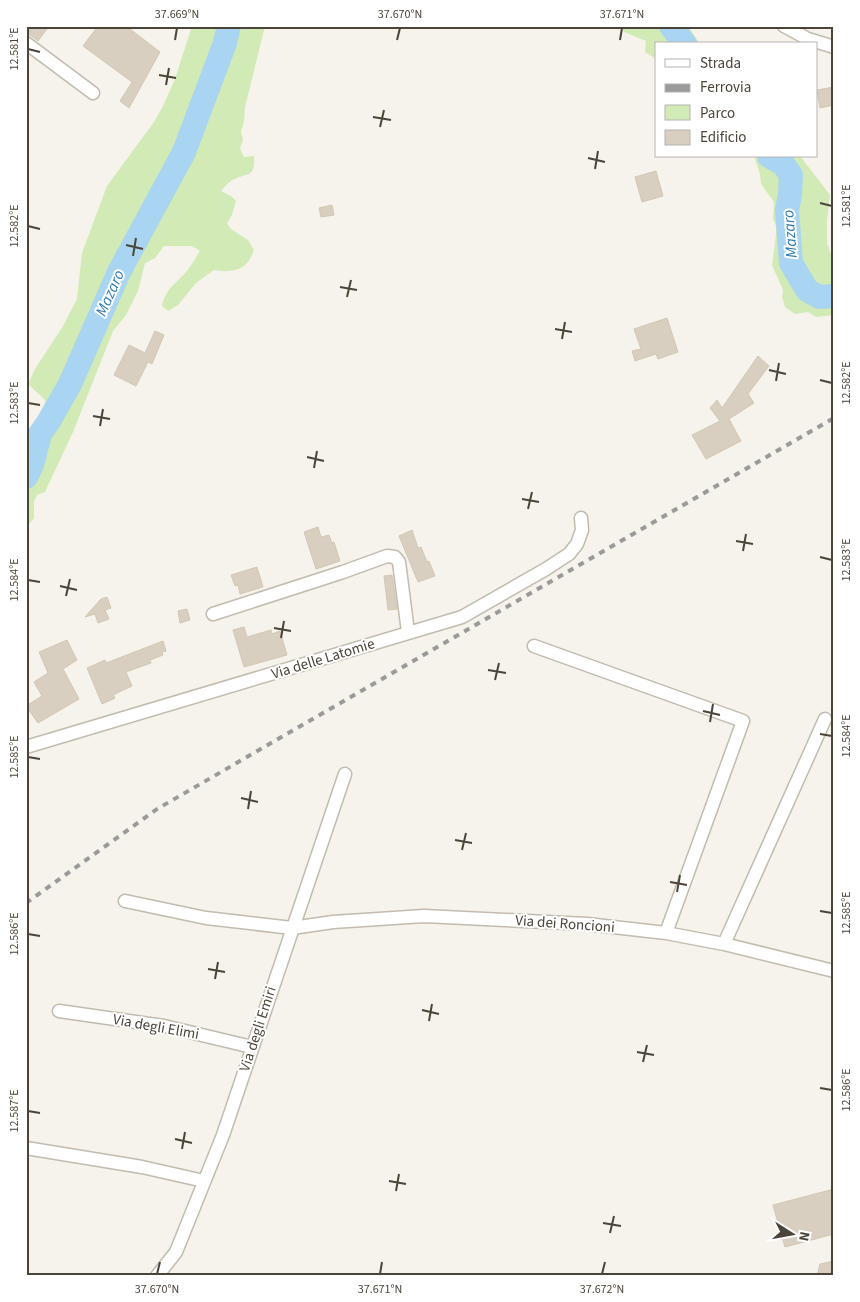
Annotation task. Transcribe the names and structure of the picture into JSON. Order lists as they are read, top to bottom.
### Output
{
  "streets": {
    "street": [
      "Via delle Latomie",
      "Via dei Roncioni",
      "Via degli Elimi",
      "Via degli Emiri"
    ]
  },
  "crossings": [
    ["Via dei Roncioni", "Via degli Emiri"],
    ["Via degli Elimi", "Via degli Emiri"]
  ],
  "water": ["Mazaro"],
  "legend": [
    "Strada",
    "Ferrovia",
    "Parco",
    "Edificio"
  ],
  "north": "right",
  "coordinates": [
    "37.669°N",
    "37.670°N",
    "37.671°N",
    "12.581°E",
    "12.582°E",
    "12.583°E",
    "12.584°E",
    "12.585°E",
    "12.586°E",
    "12.587°E",
    "37.672°N"
  ]
}
